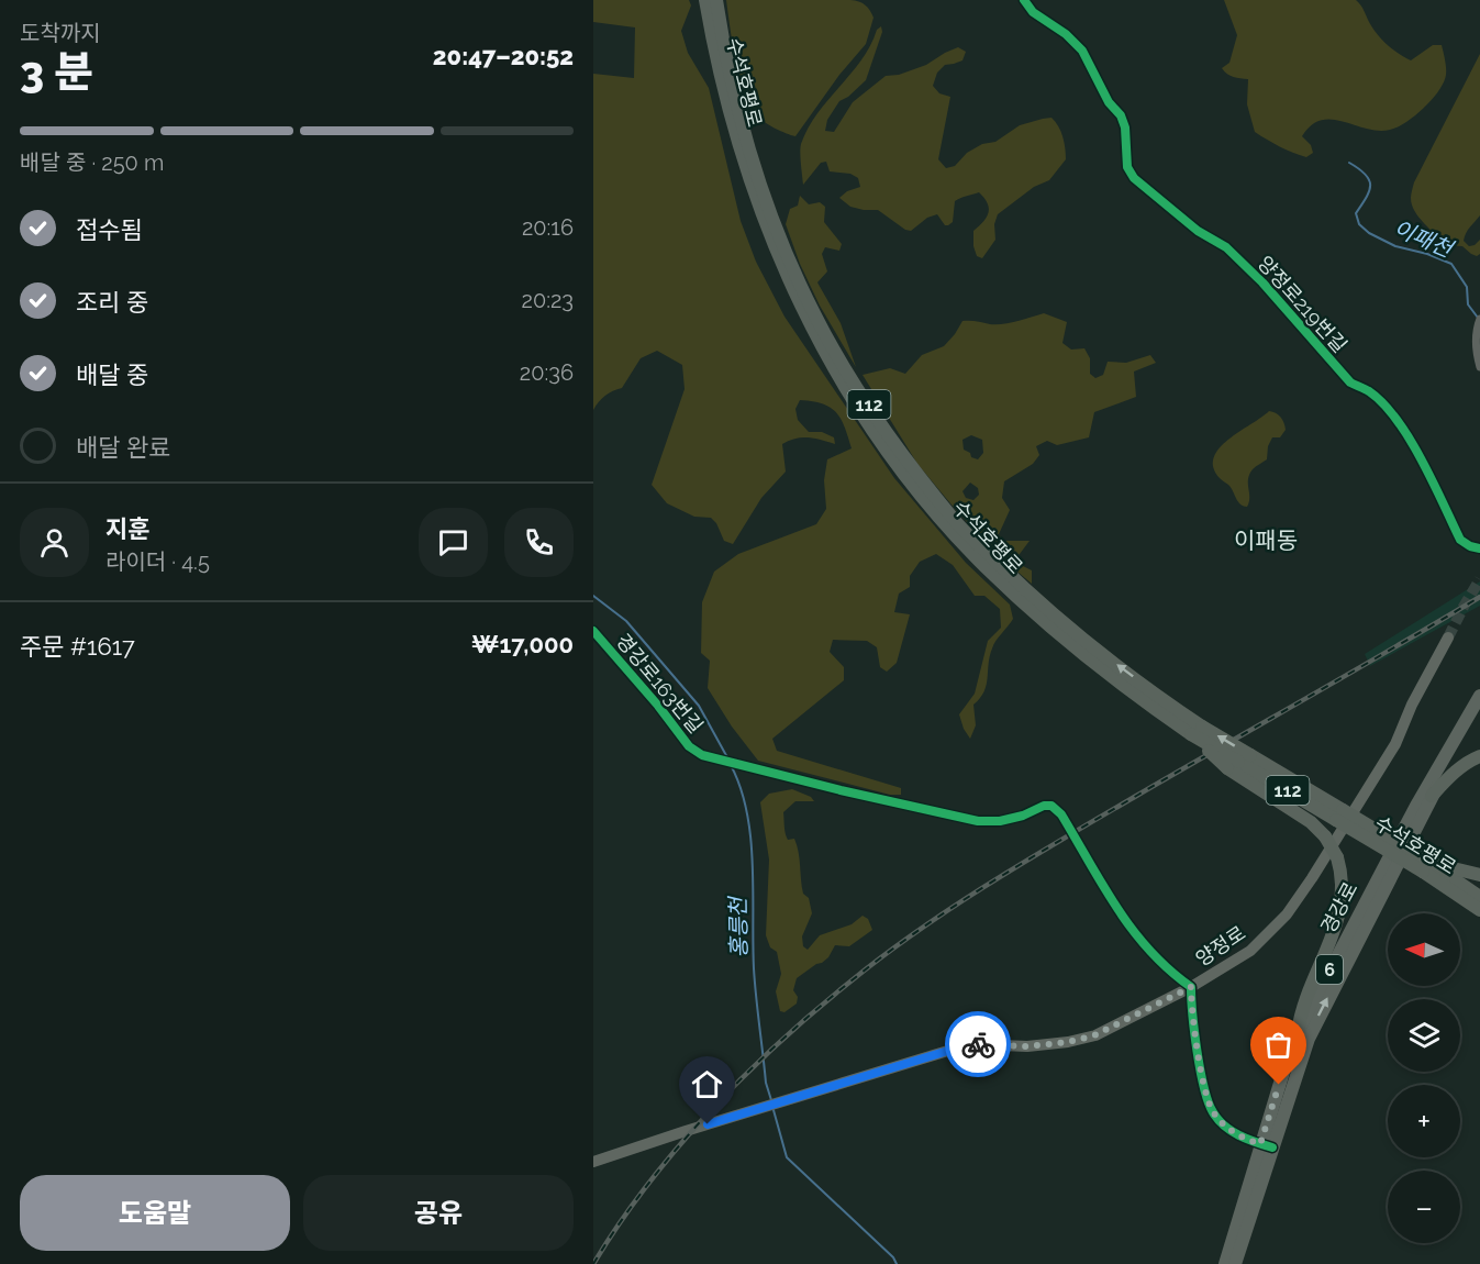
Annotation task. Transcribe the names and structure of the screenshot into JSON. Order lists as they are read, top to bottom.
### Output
{
  "streets": {
    "highway": ["수석호평로", "112"],
    "main road": ["경강로", "양정로", "6"],
    "street": ["양정로219번길", "경강로163번길"]
  },
  "crossings": [
    ["경강로163번길", "양정로"]
  ],
  "districts": ["이패동"],
  "water": ["이패천", "홍릉천"],
  "north": "left",
  "page": {
    "heading": ["3 분", "도착까지", "20:47–20:52"],
    "panel": [
      "지훈",
      "라이더 · 4.5",
      "주문 #1617",
      "₩17,000"
    ],
    "bar": "배달 중 · 250 m",
    "list": [
      ["접수됨", "20:16"],
      ["조리 중", "20:23"],
      ["배달 중", "20:36"],
      "배달 완료"
    ],
    "map_buttons": ["+", "−"],
    "buttons": ["도움말", "공유"]
  }
}
